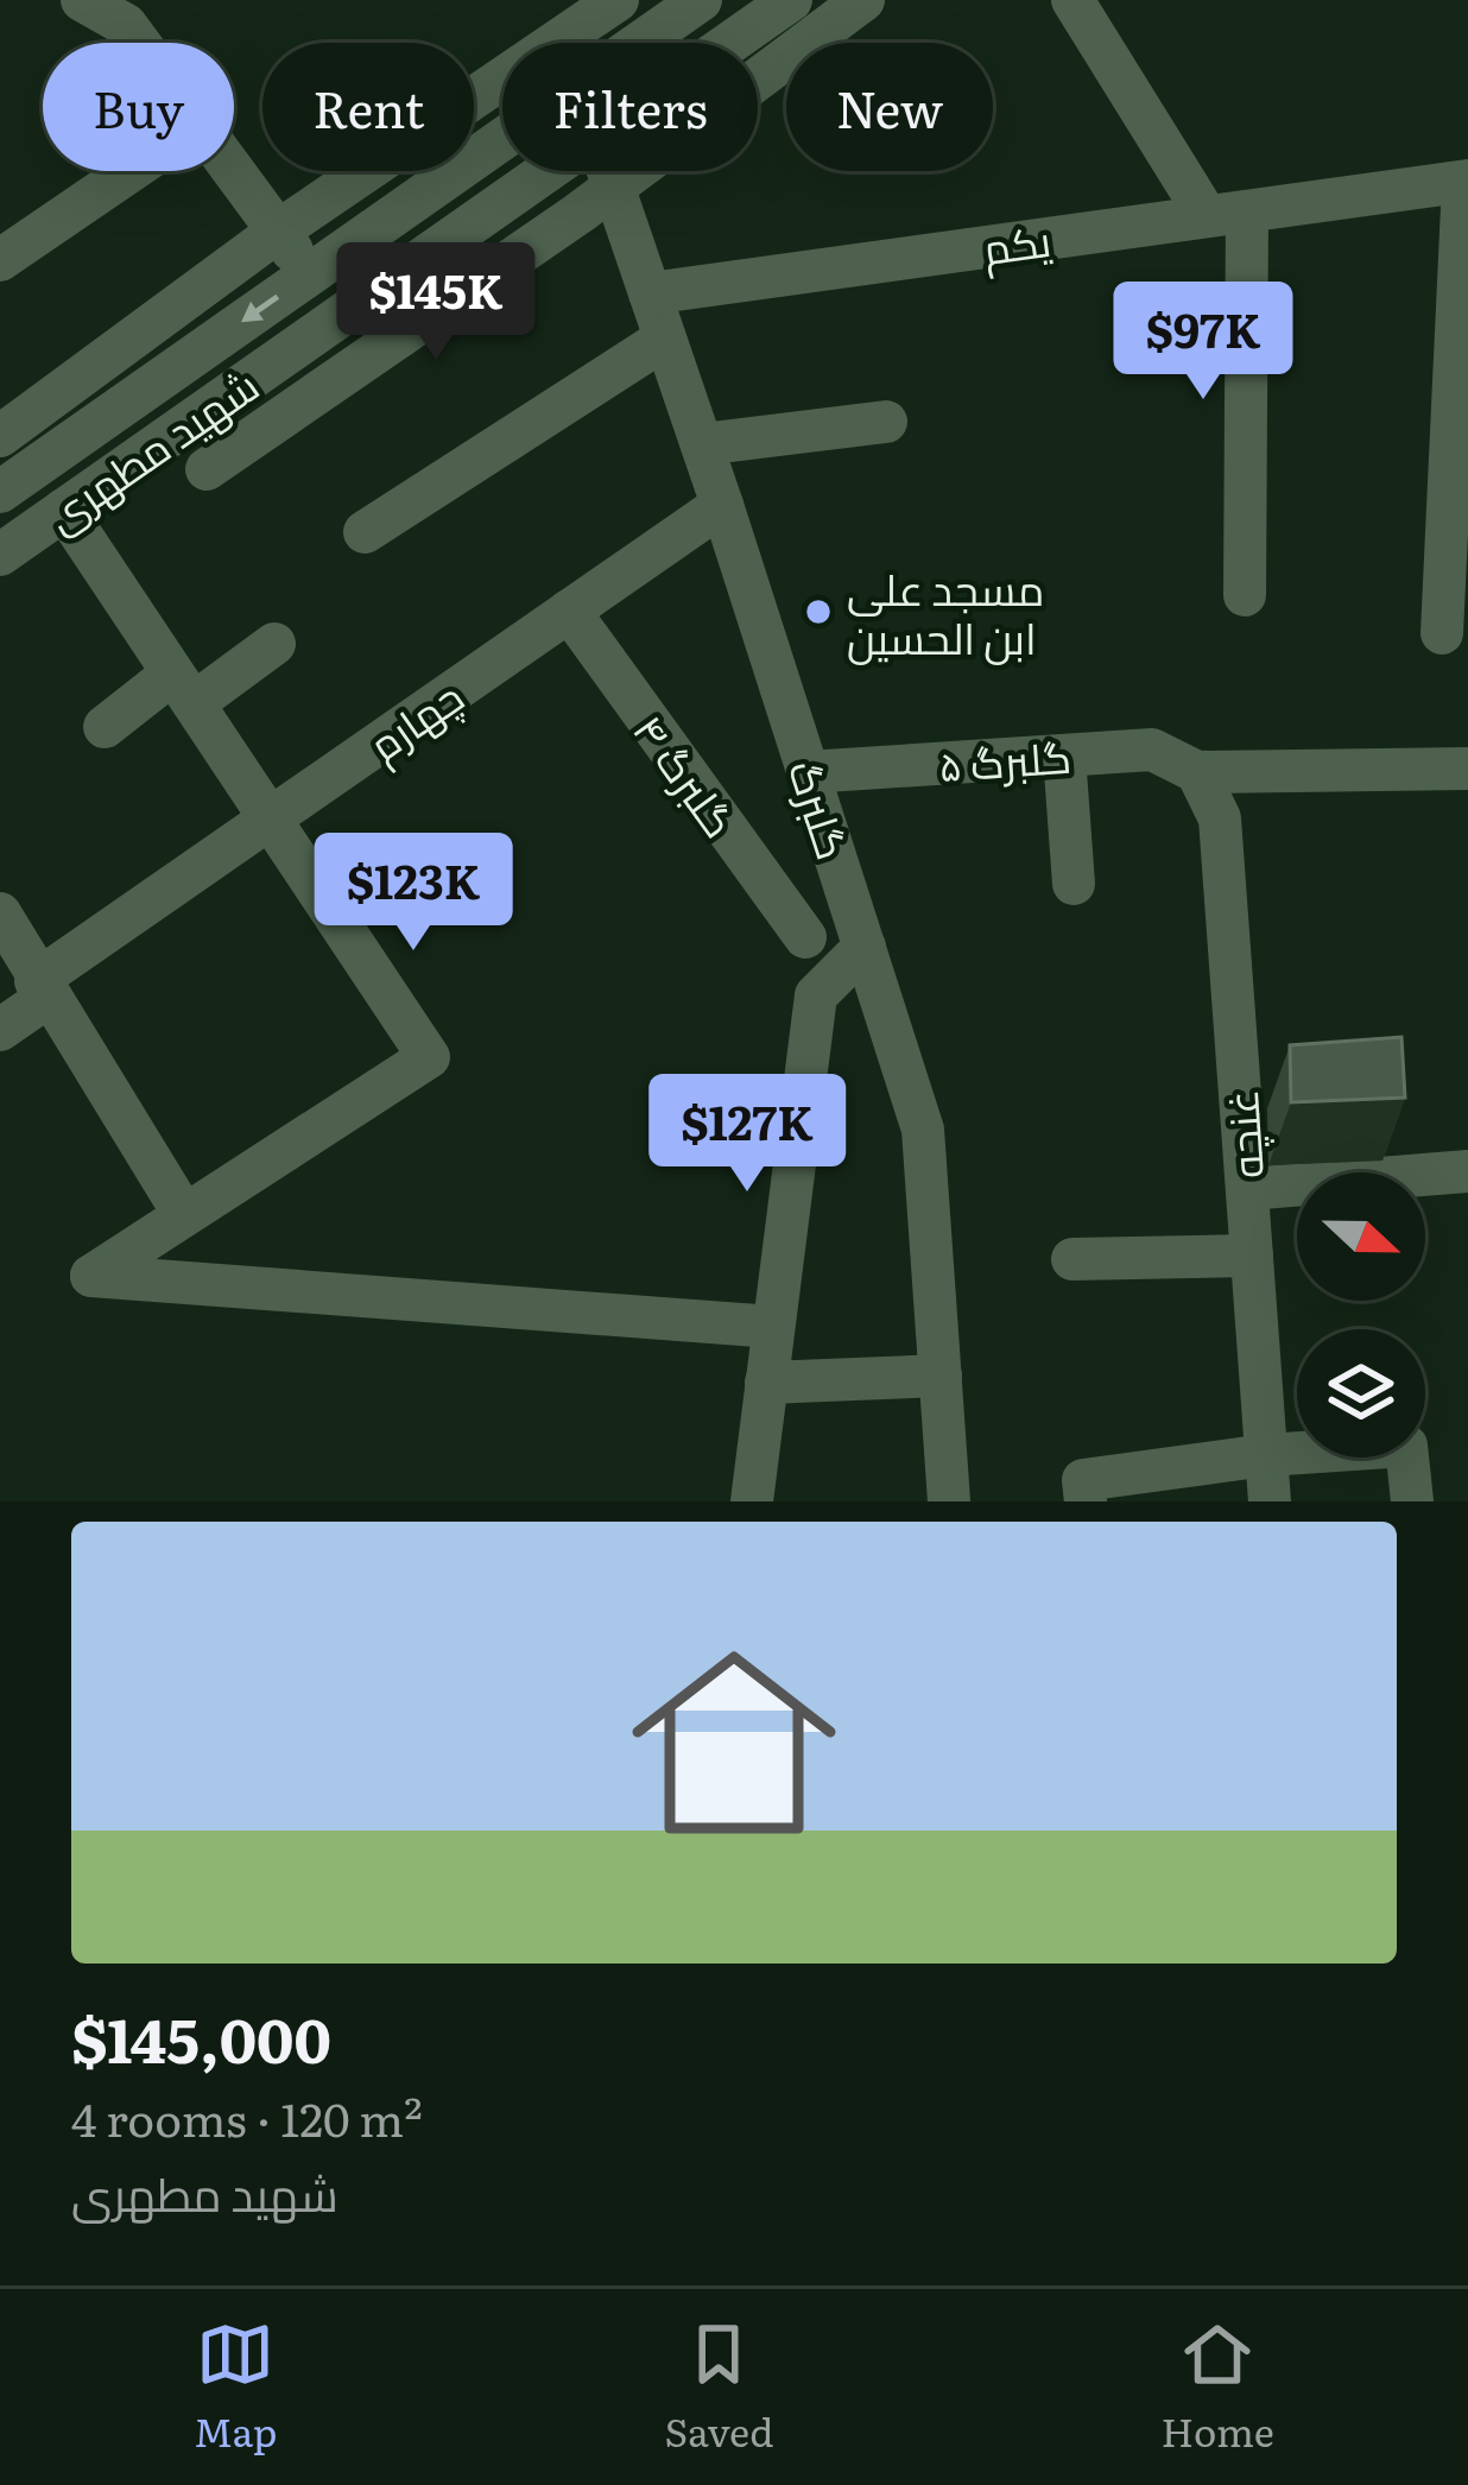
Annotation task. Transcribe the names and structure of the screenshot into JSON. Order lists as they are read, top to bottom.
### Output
{
  "streets": {
    "street": [
      "یکم",
      "شهید مطهری",
      "چهارم",
      "گلبرگ ۵",
      "گلبرگ ۴",
      "گلبرگ",
      "غنچه"
    ]
  },
  "crossings": [
    ["یکم", "گلبرگ"],
    ["چهارم", "گلبرگ ۴"],
    ["چهارم", "گلبرگ"],
    ["گلبرگ ۵", "گلبرگ"],
    ["گلبرگ ۵", "غنچه"]
  ],
  "places": ["مسجد علی ابن الحسین"],
  "north": "right",
  "page": {
    "chip": [
      "Buy",
      "Rent",
      "Filters",
      "New"
    ],
    "price": [
      "$145K",
      "$97K",
      "$123K",
      "$127K"
    ],
    "list": [
      {
        "name": "$145,000",
        "note": "4 rooms · 120 m² · شهید مطهری"
      }
    ],
    "tabs": ["Map", "Saved", "Home"]
  }
}
